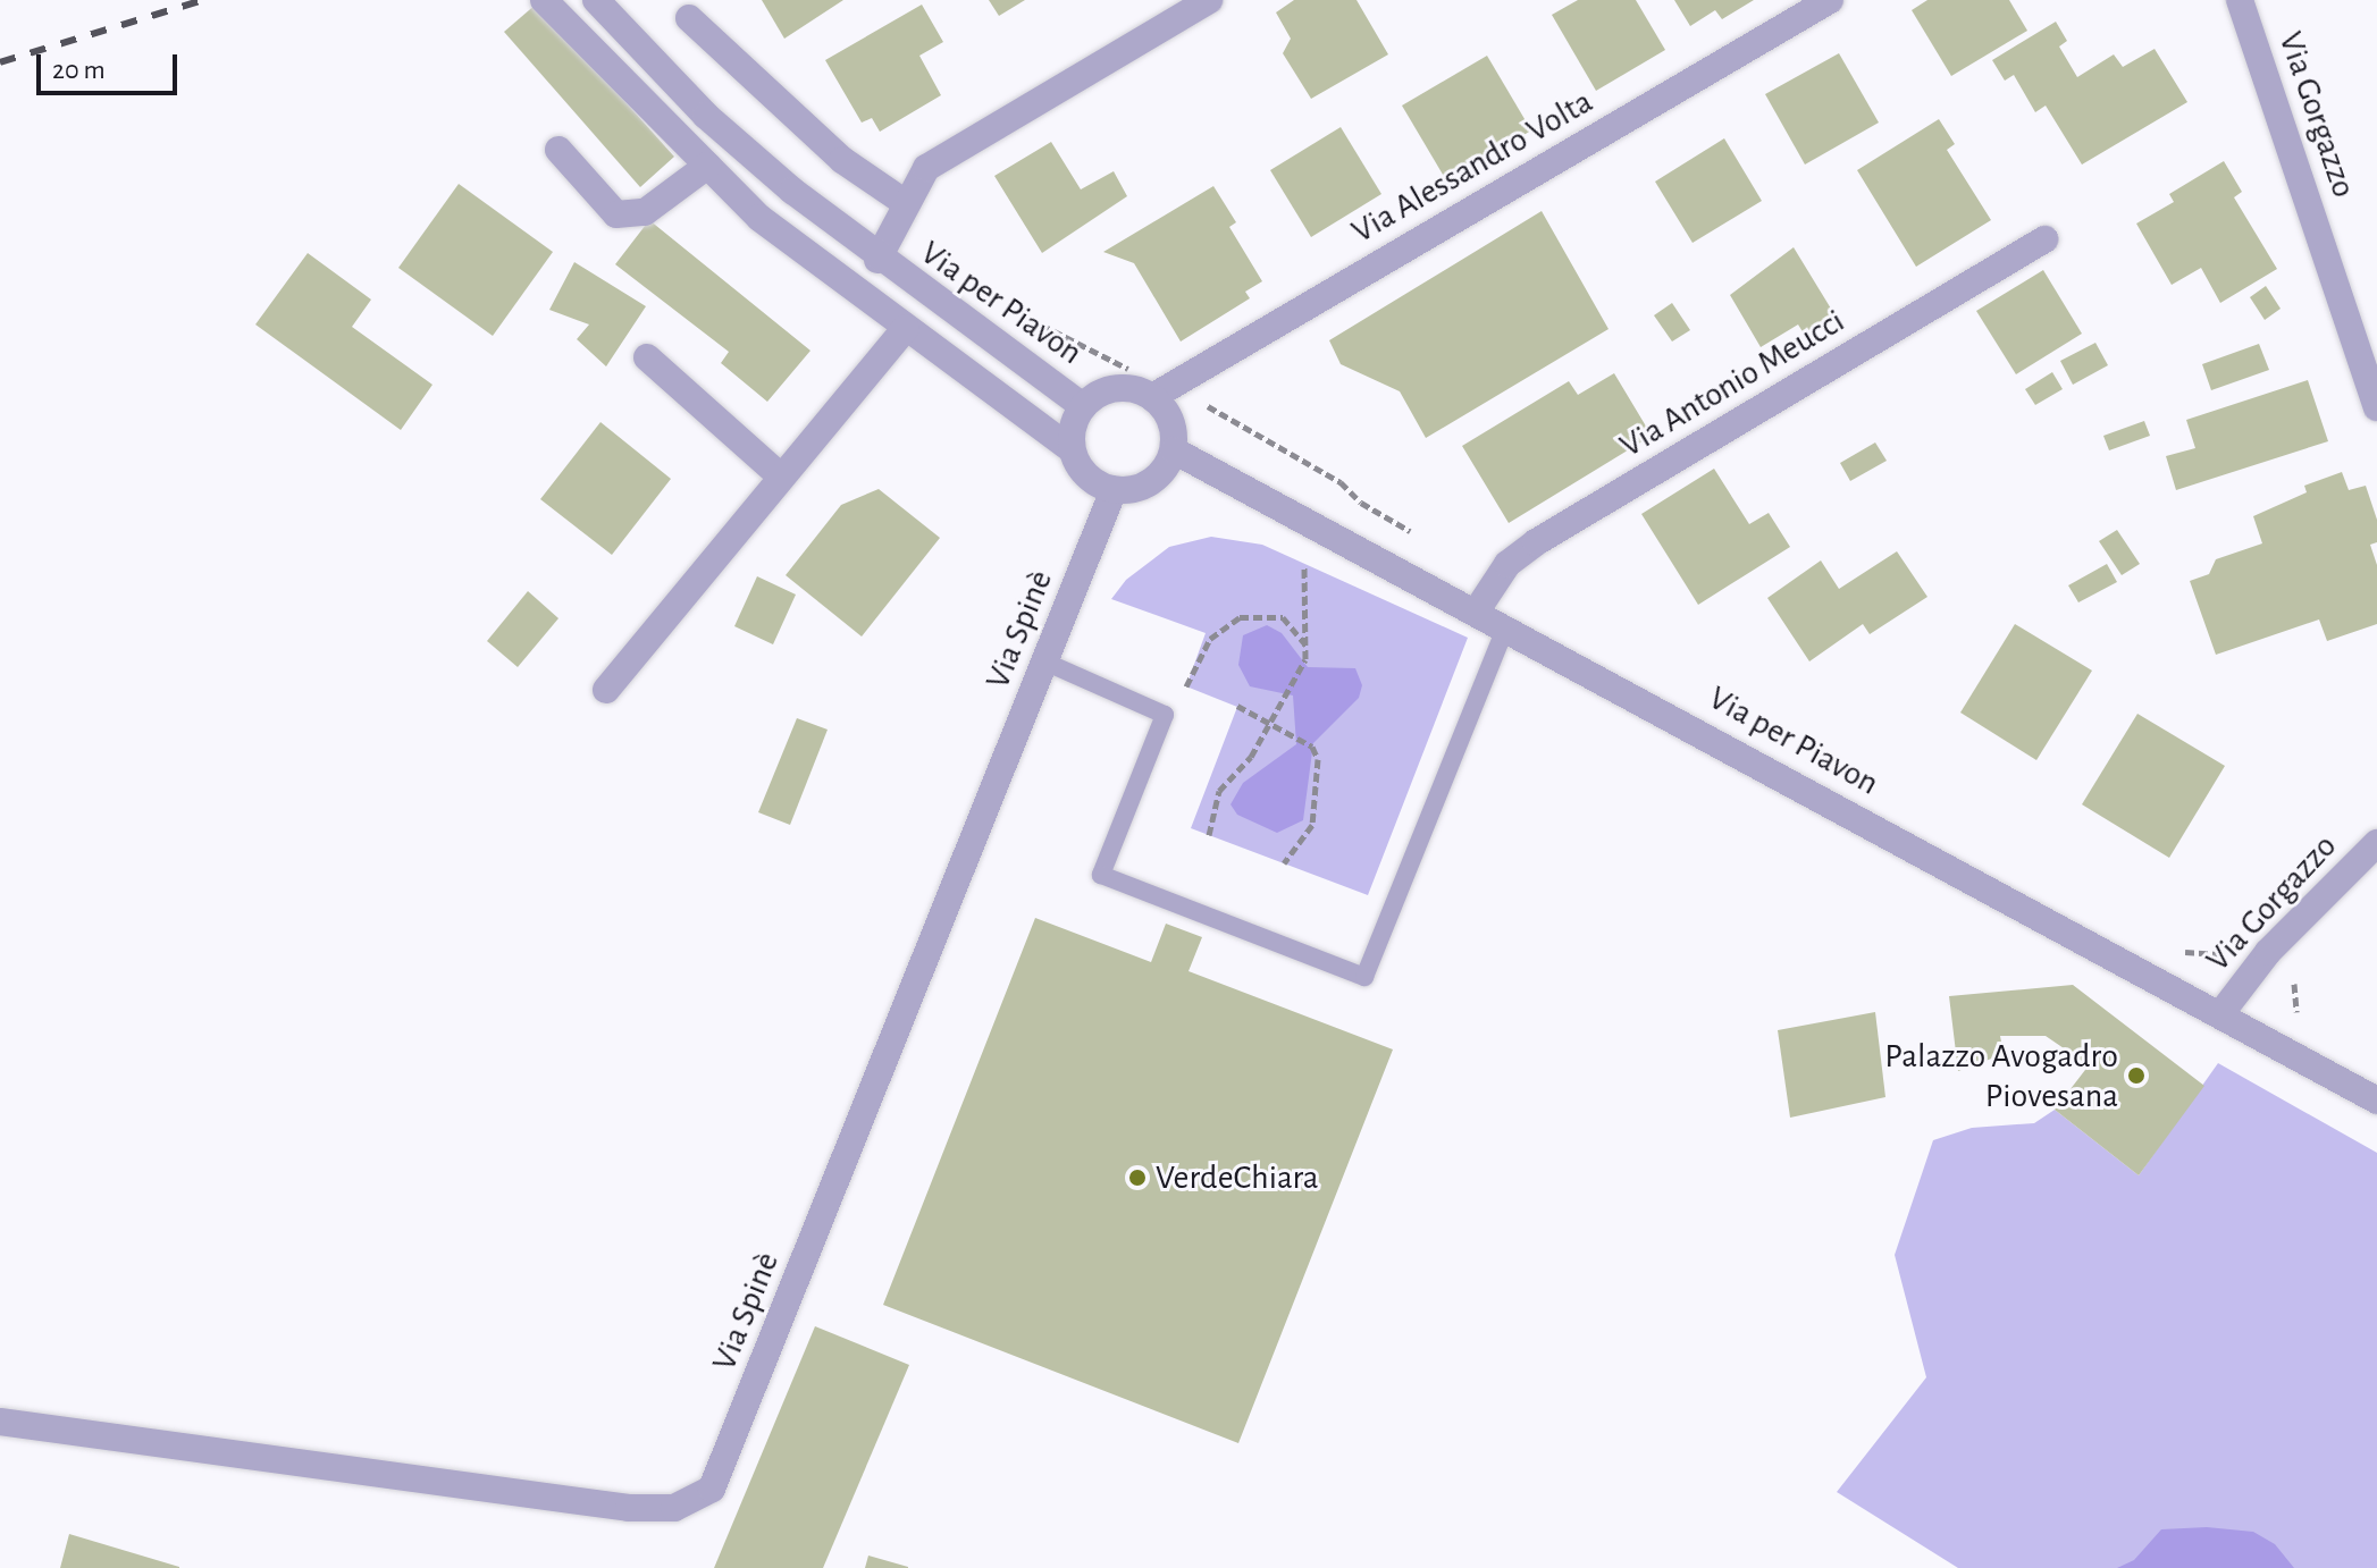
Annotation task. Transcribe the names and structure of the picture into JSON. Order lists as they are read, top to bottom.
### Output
{
  "streets": {
    "street": [
      "Via Gorgazzo",
      "Via Alessandro Volta",
      "Via per Piavon",
      "Via Antonio Meucci",
      "Via Spinè"
    ]
  },
  "crossings": [
    ["Via Gorgazzo", "Via per Piavon"],
    ["Via Alessandro Volta", "Via per Piavon"],
    ["Via Alessandro Volta", "Via Spinè"],
    ["Via per Piavon", "Via Antonio Meucci"],
    ["Via per Piavon", "Via Spinè"]
  ],
  "places": ["Palazzo Avogadro Piovesana", "VerdeChiara"],
  "scale_bar": "20 m"
}
